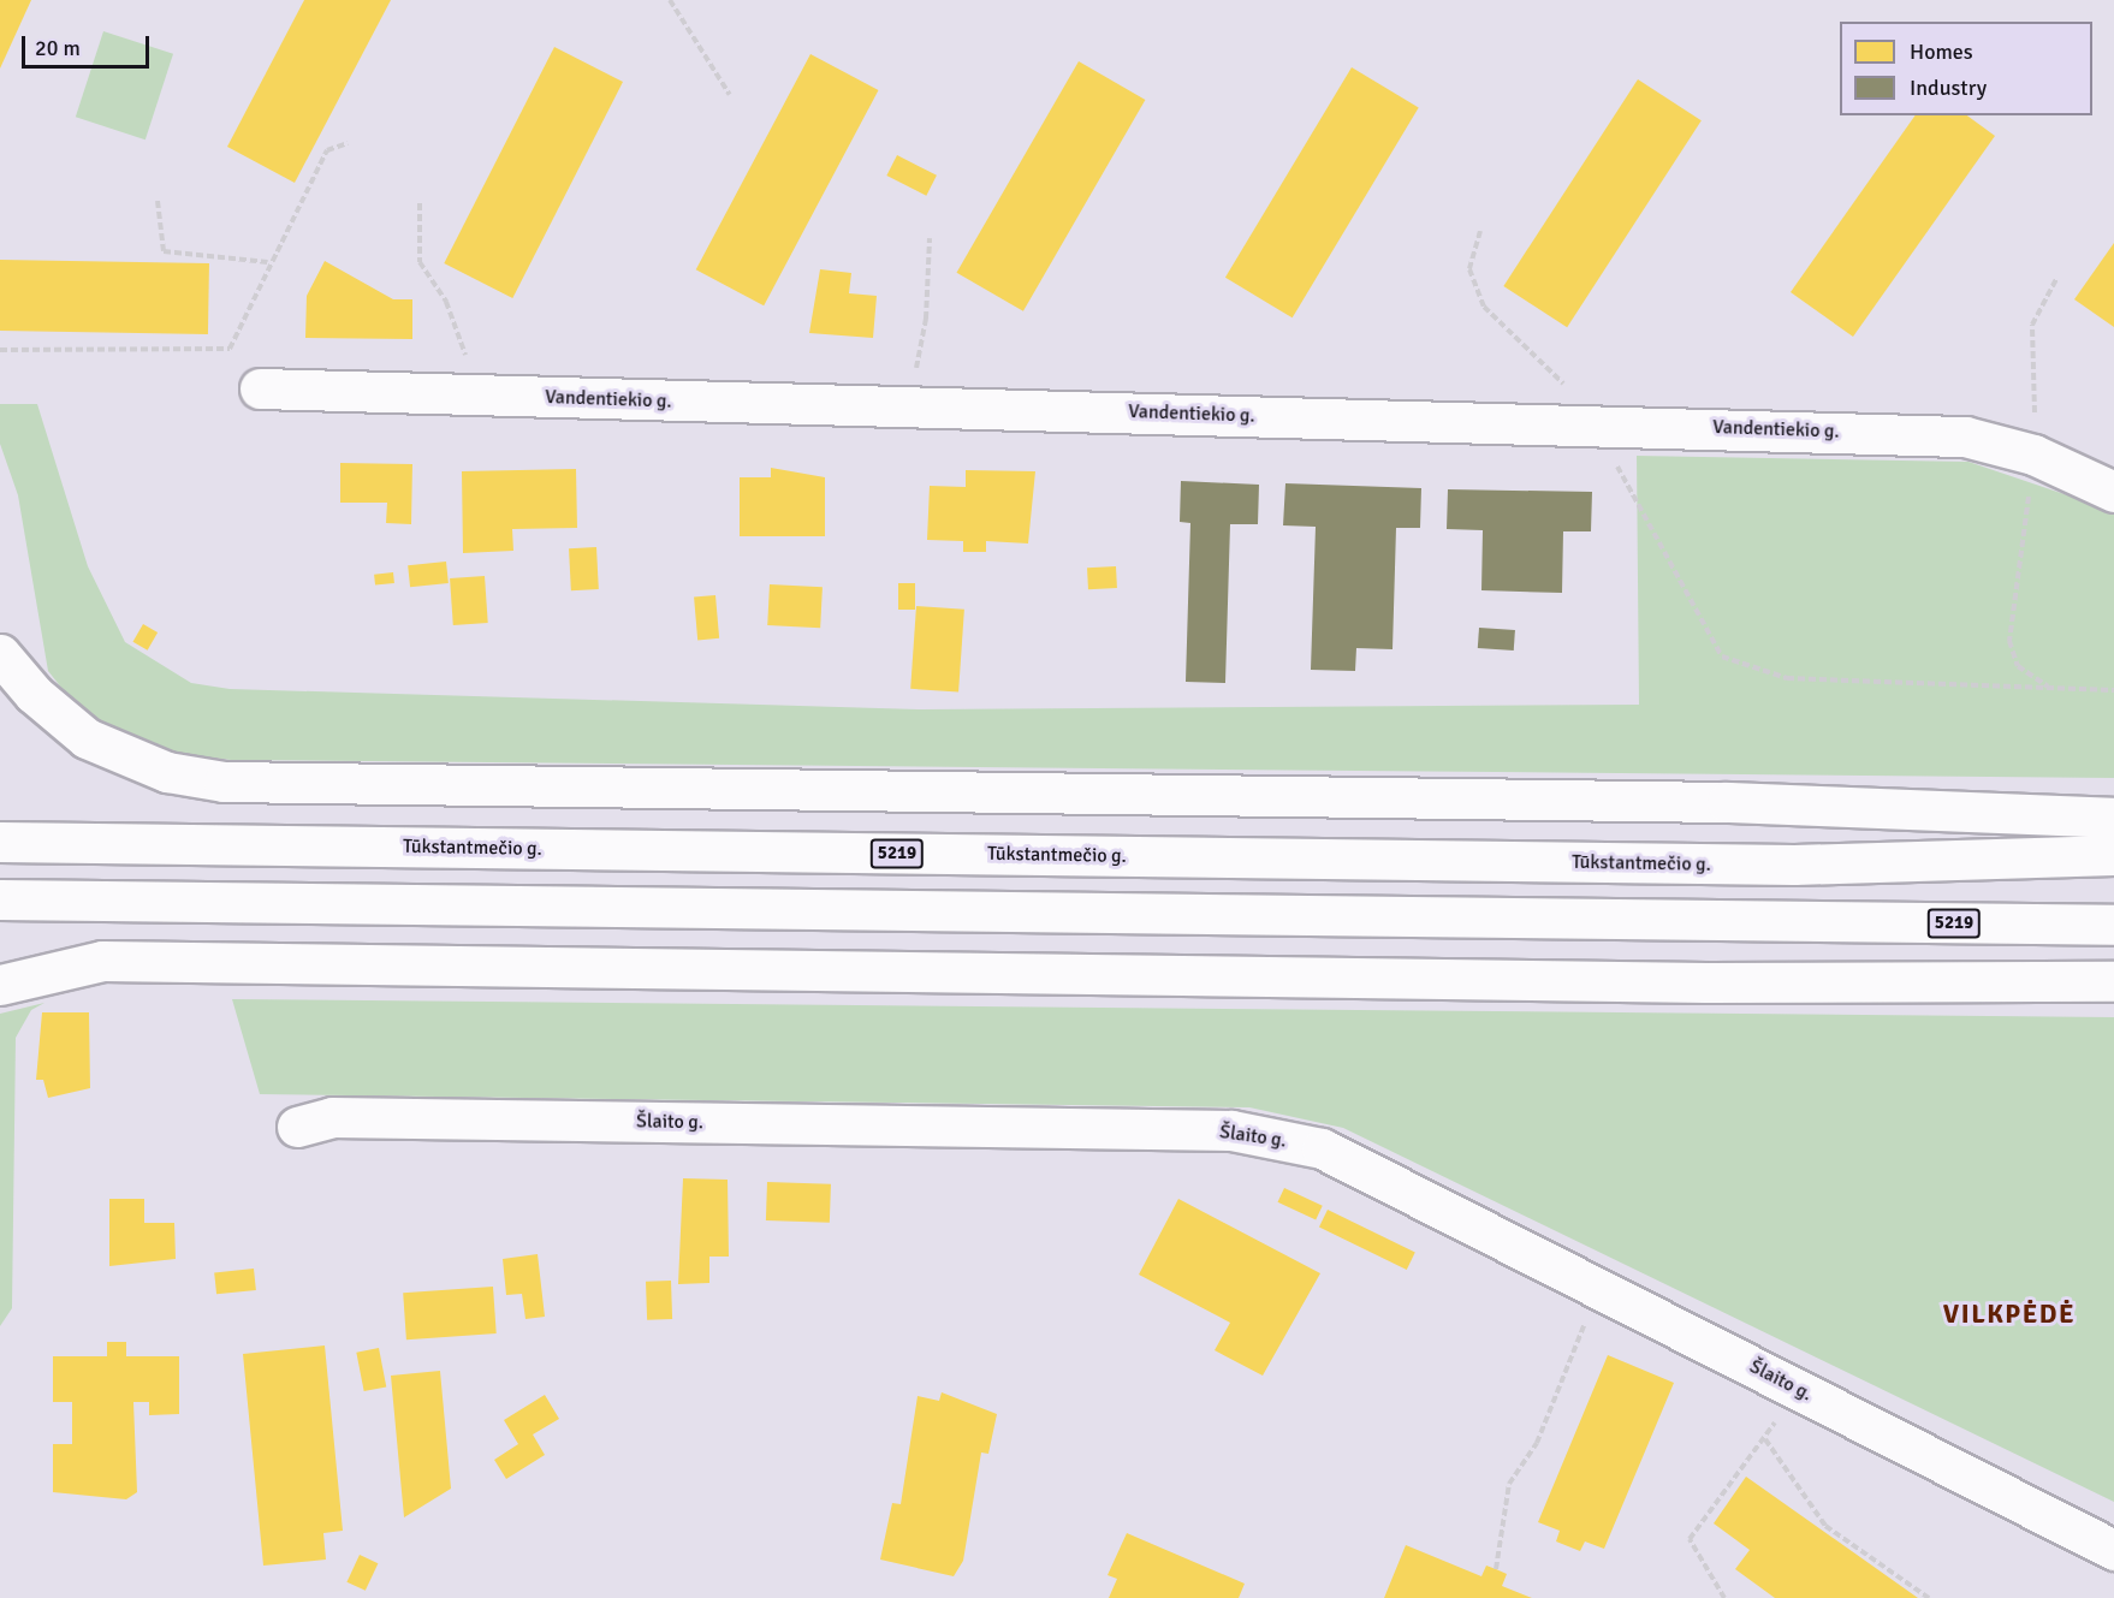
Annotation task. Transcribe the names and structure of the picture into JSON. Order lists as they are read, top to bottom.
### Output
{
  "streets": {
    "main road": [
      "Vandentiekio g.",
      "Tūkstantmečio g.",
      "5219",
      "Šlaito g."
    ]
  },
  "districts": ["VILKPĖDĖ"],
  "legend": ["Homes", "Industry"],
  "scale_bar": "20 m"
}
